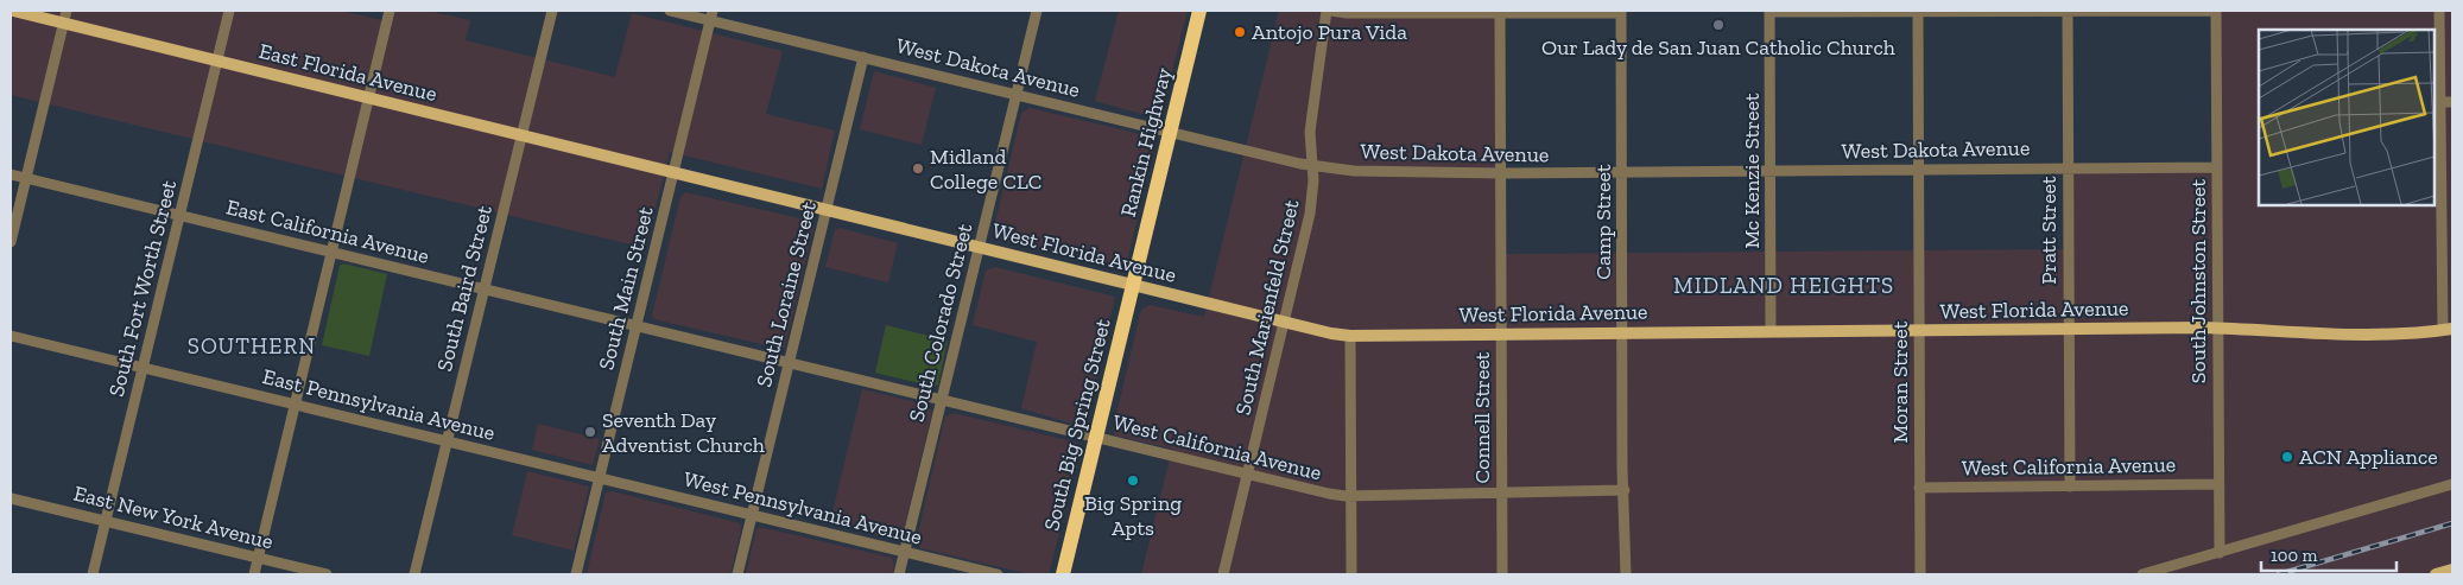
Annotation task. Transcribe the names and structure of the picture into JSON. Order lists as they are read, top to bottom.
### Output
{
  "streets": {
    "highway": ["Rankin Highway", "South Big Spring Street"],
    "main road": ["East Florida Avenue", "West Florida Avenue"],
    "street": [
      "West Dakota Avenue",
      "Mc Kenzie Street",
      "Camp Street",
      "Pratt Street",
      "East California Avenue",
      "South Johnston Street",
      "South Fort Worth Street",
      "South Baird Street",
      "South Main Street",
      "South Loraine Street",
      "South Marienfeld Street",
      "South Colorado Street",
      "Moran Street",
      "East Pennsylvania Avenue",
      "Connell Street",
      "West California Avenue",
      "West Pennsylvania Avenue",
      "East New York Avenue"
    ]
  },
  "crossings": [
    ["West Dakota Avenue", "Rankin Highway"],
    ["West Dakota Avenue", "Mc Kenzie Street"],
    ["West Dakota Avenue", "Camp Street"],
    ["West Dakota Avenue", "Pratt Street"],
    ["West Dakota Avenue", "South Johnston Street"],
    ["West Dakota Avenue", "South Main Street"],
    ["West Dakota Avenue", "South Loraine Street"],
    ["West Dakota Avenue", "South Marienfeld Street"],
    ["West Dakota Avenue", "South Colorado Street"],
    ["West Dakota Avenue", "Moran Street"],
    ["West Dakota Avenue", "Connell Street"],
    ["East Florida Avenue", "West Florida Avenue"],
    ["East Florida Avenue", "South Fort Worth Street"],
    ["East Florida Avenue", "South Baird Street"],
    ["East Florida Avenue", "South Main Street"],
    ["Rankin Highway", "West Florida Avenue"],
    ["Rankin Highway", "South Big Spring Street"],
    ["Mc Kenzie Street", "West Florida Avenue"],
    ["Camp Street", "West Florida Avenue"],
    ["Camp Street", "West California Avenue"],
    ["Pratt Street", "West Florida Avenue"],
    ["Pratt Street", "West California Avenue"],
    ["East California Avenue", "South Fort Worth Street"],
    ["East California Avenue", "South Baird Street"],
    ["East California Avenue", "South Main Street"],
    ["East California Avenue", "West California Avenue"],
    ["West Florida Avenue", "South Johnston Street"],
    ["West Florida Avenue", "South Main Street"],
    ["West Florida Avenue", "South Loraine Street"],
    ["West Florida Avenue", "South Marienfeld Street"],
    ["West Florida Avenue", "South Colorado Street"],
    ["West Florida Avenue", "Moran Street"],
    ["West Florida Avenue", "Connell Street"],
    ["West Florida Avenue", "South Big Spring Street"],
    ["South Johnston Street", "West California Avenue"],
    ["South Fort Worth Street", "East Pennsylvania Avenue"],
    ["South Fort Worth Street", "East New York Avenue"],
    ["South Baird Street", "East Pennsylvania Avenue"],
    ["South Main Street", "East Pennsylvania Avenue"],
    ["South Main Street", "West California Avenue"],
    ["South Main Street", "West Pennsylvania Avenue"],
    ["South Loraine Street", "West California Avenue"],
    ["South Loraine Street", "West Pennsylvania Avenue"],
    ["South Marienfeld Street", "West California Avenue"],
    ["South Colorado Street", "West California Avenue"],
    ["South Colorado Street", "West Pennsylvania Avenue"],
    ["Moran Street", "West California Avenue"],
    ["East Pennsylvania Avenue", "West Pennsylvania Avenue"],
    ["Connell Street", "West California Avenue"],
    ["South Big Spring Street", "West California Avenue"]
  ],
  "districts": ["MIDLAND HEIGHTS", "SOUTHERN"],
  "places": [
    "Our Lady de San Juan Catholic Church",
    "Antojo Pura Vida",
    "Midland College CLC",
    "Seventh Day Adventist Church",
    "ACN Appliance",
    "Big Spring Apts"
  ],
  "scale_bar": "100 m"
}
